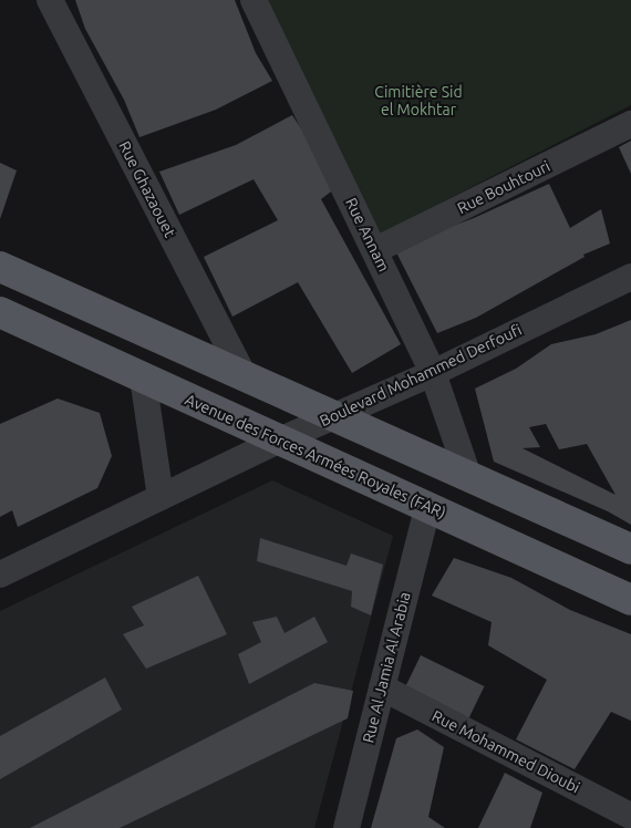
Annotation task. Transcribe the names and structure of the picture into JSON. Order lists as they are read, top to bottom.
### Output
{
  "streets": {
    "main road": ["Avenue des Forces Armées Royales (FAR)"],
    "street": [
      "Rue Bouhtouri",
      "Rue Ghazaouet",
      "Rue Annam",
      "Boulevard Mohammed Derfoufi",
      "Rue Al Jamia Al Arabia",
      "Rue Mohammed Dioubi"
    ]
  },
  "crossings": [
    ["Rue Bouhtouri", "Rue Annam"],
    ["Rue Annam", "Boulevard Mohammed Derfoufi"],
    ["Boulevard Mohammed Derfoufi", "Avenue des Forces Armées Royales (FAR)"],
    ["Avenue des Forces Armées Royales (FAR)", "Rue Al Jamia Al Arabia"],
    ["Rue Al Jamia Al Arabia", "Rue Mohammed Dioubi"]
  ],
  "parks": ["Cimitière Sid el Mokhtar"]
}
